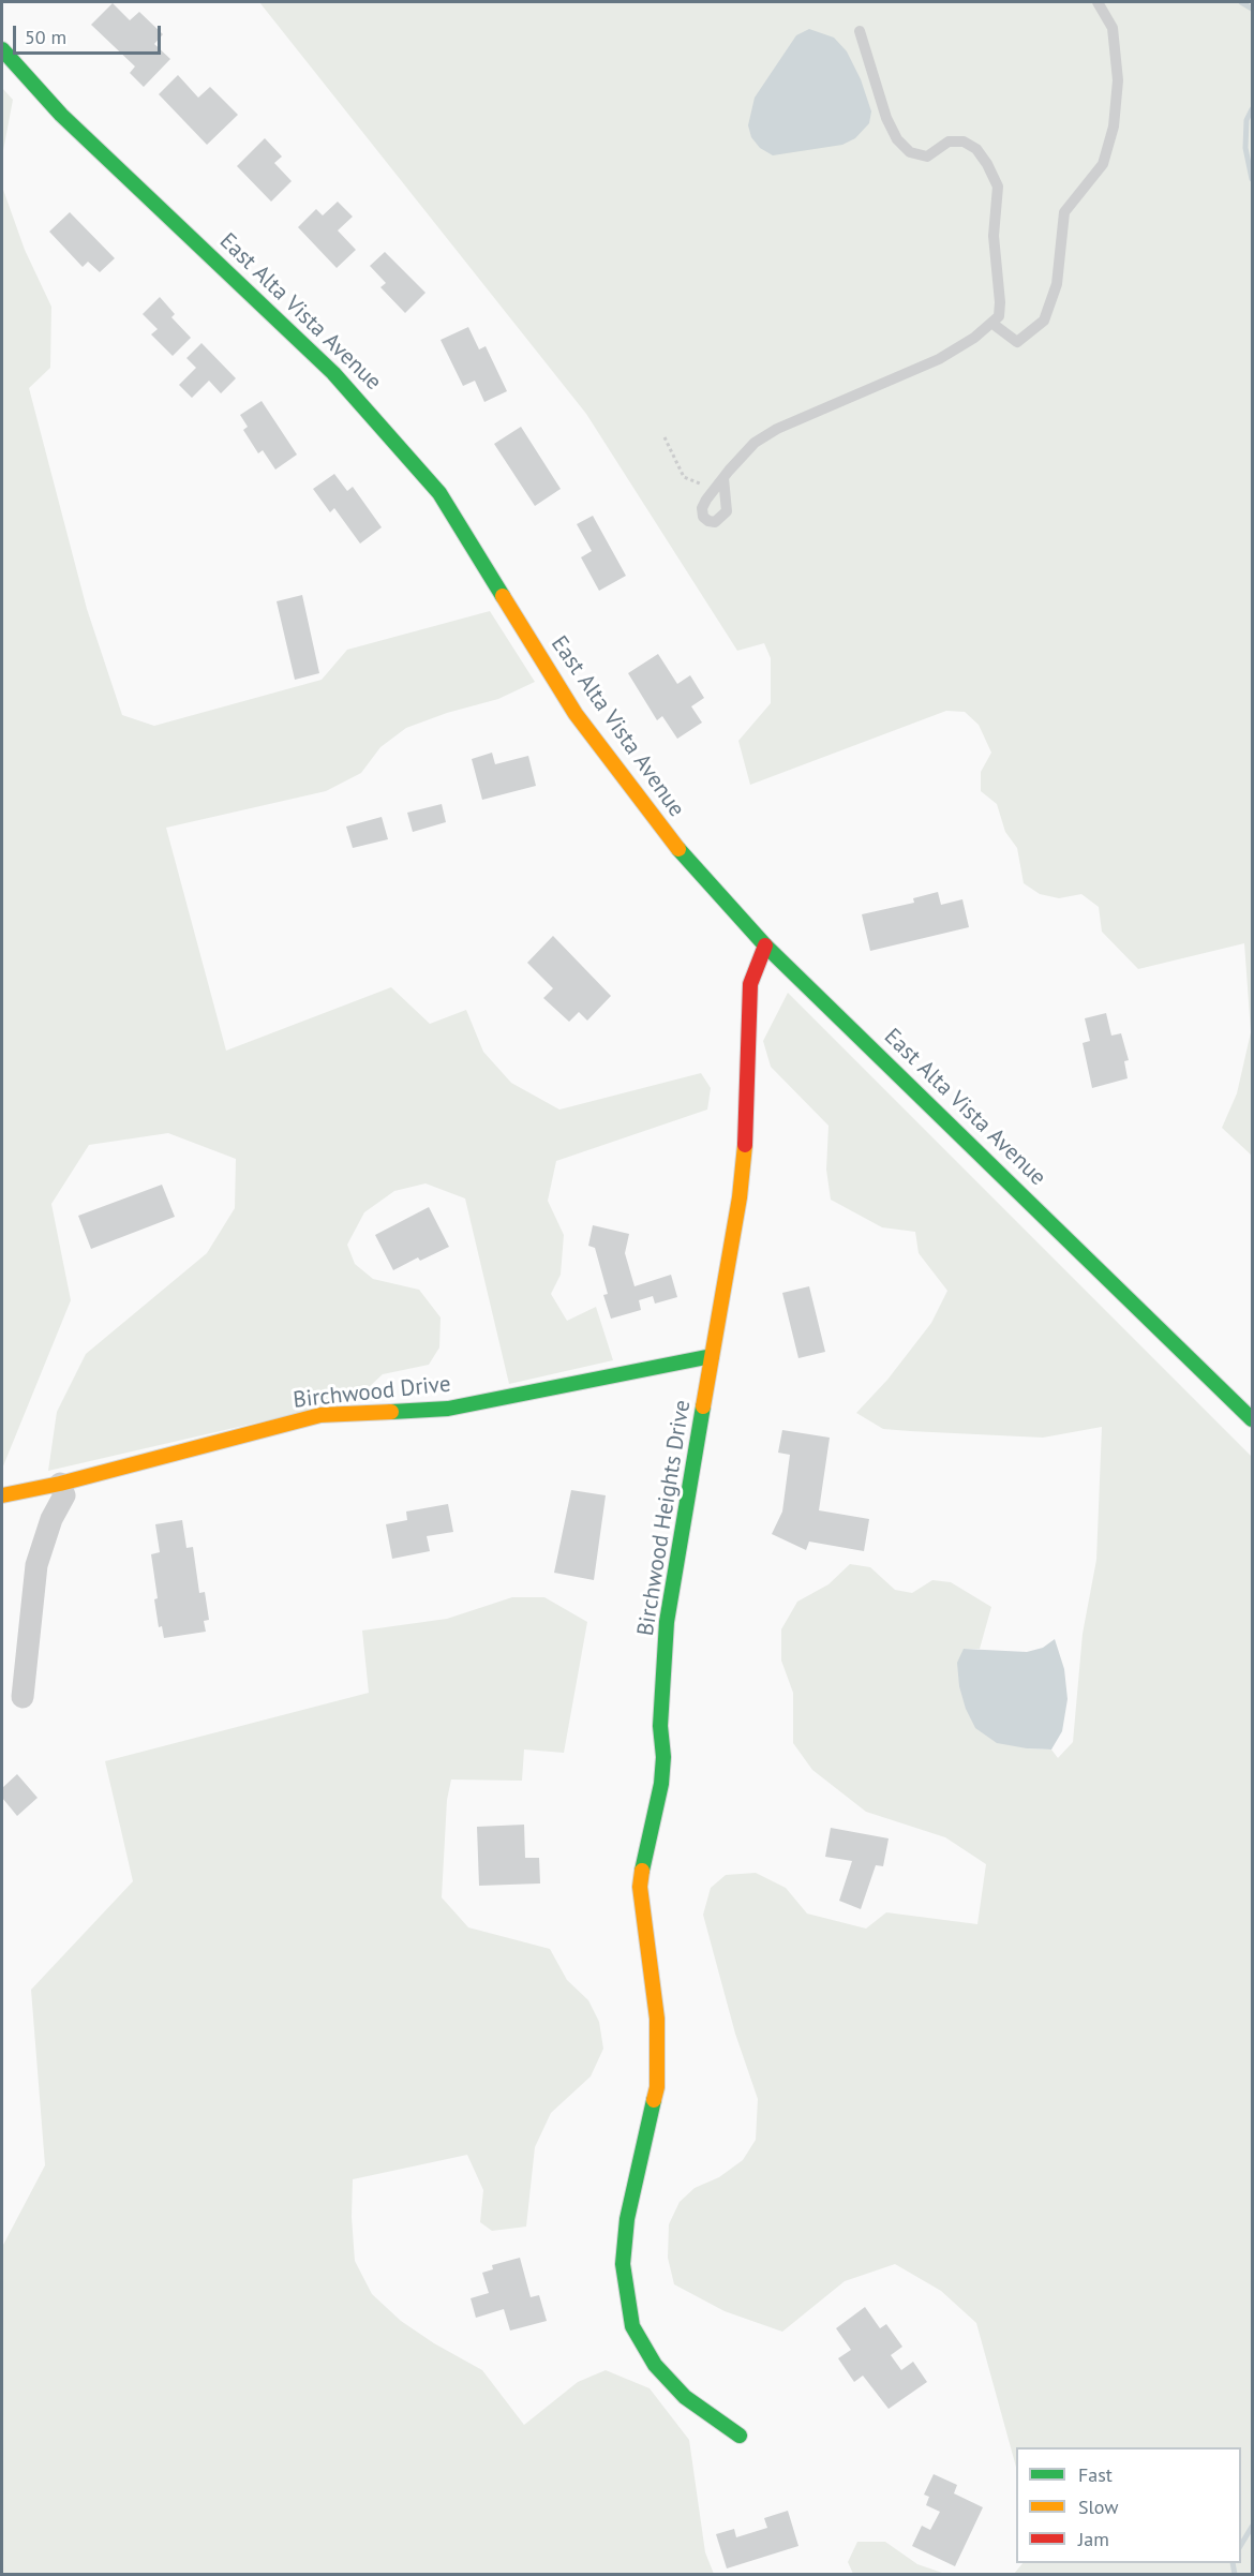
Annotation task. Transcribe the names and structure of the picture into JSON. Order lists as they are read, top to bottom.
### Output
{
  "streets": {
    "street": ["East Alta Vista Avenue", "Birchwood Drive", "Birchwood Heights Drive"]
  },
  "crossings": [
    ["East Alta Vista Avenue", "Birchwood Heights Drive"],
    ["Birchwood Drive", "Birchwood Heights Drive"]
  ],
  "legend": ["Fast", "Slow", "Jam"],
  "scale_bar": "50 m"
}
